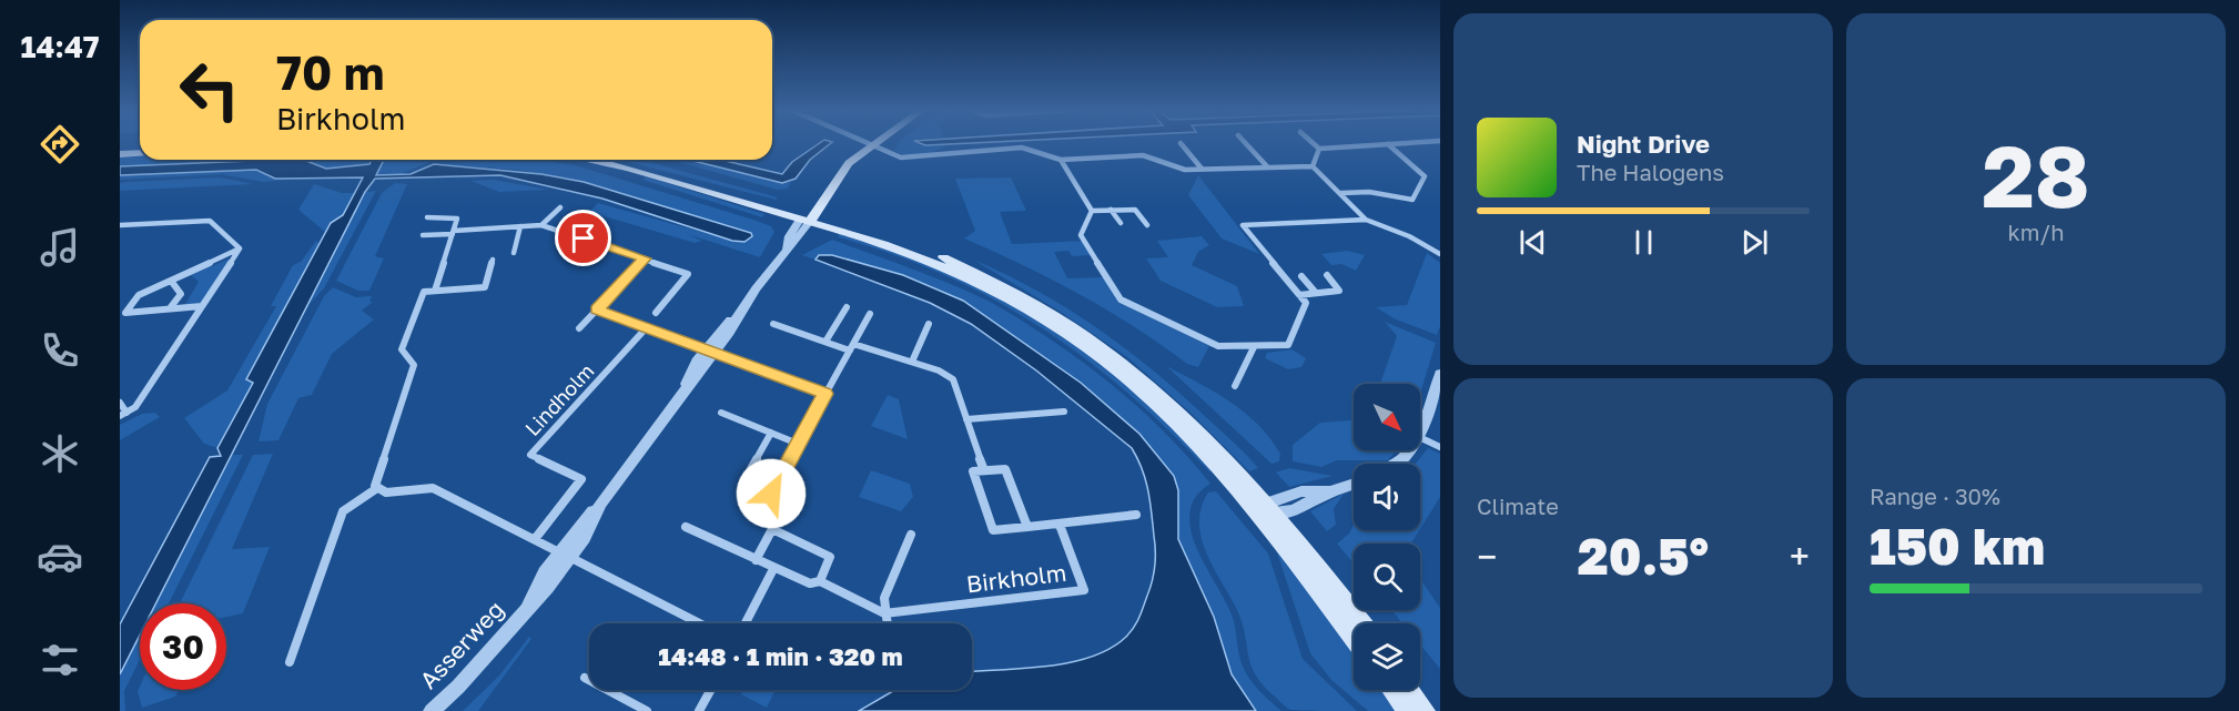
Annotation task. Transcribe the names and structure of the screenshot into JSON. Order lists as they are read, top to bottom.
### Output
{
  "streets": {
    "street": ["Lindholm", "Birkholm", "Asserweg"]
  },
  "north": "bottom right",
  "page": {
    "tabs": "14:47",
    "tile": [
      ["28", "km/h"],
      "Climate",
      ["Range · 30%", "150 km"]
    ],
    "turn": ["70 m", "Birkholm"],
    "song": ["Night Drive", "The Halogens"],
    "heat": ["−", "20.5°", "+"],
    "limit": "30",
    "trip": "14:48 · 1 min · 320 m"
  }
}
